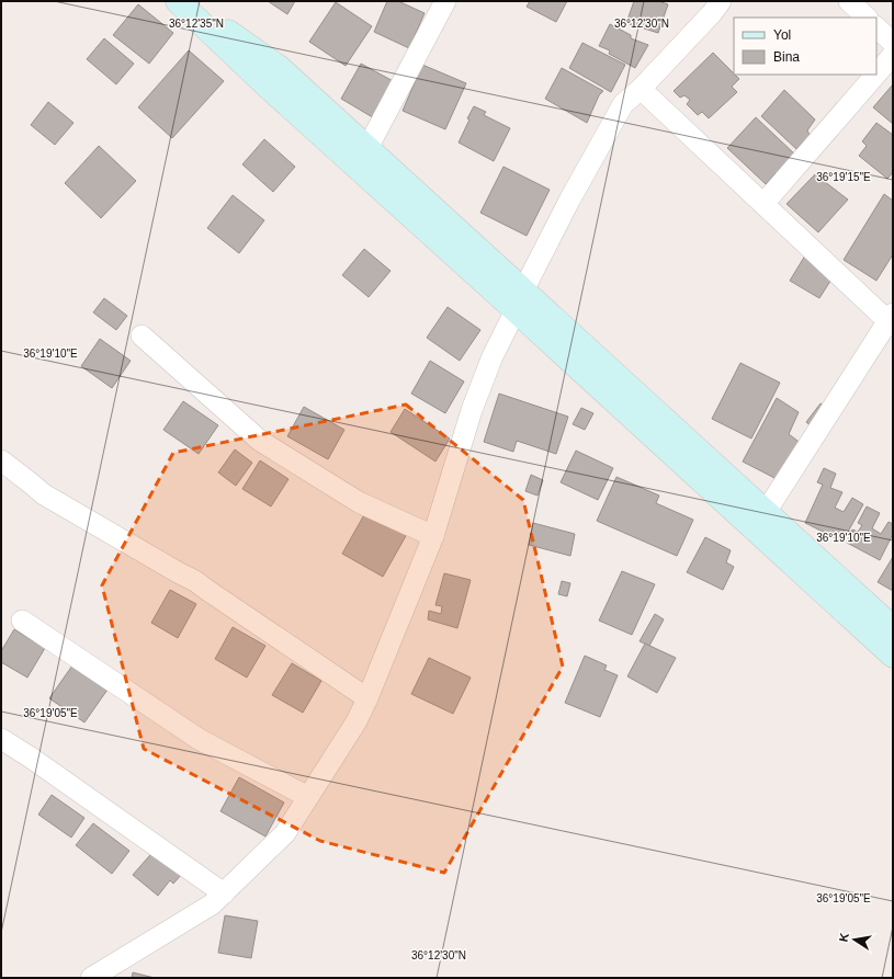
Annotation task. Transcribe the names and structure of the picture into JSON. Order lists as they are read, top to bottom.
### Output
{
  "legend": ["Yol", "Bina"],
  "north": "left",
  "coordinates": [
    "36°12'35\"N",
    "36°12'30\"N",
    "36°19'15\"E",
    "36°19'10\"E",
    "36°19'05\"E"
  ]
}
